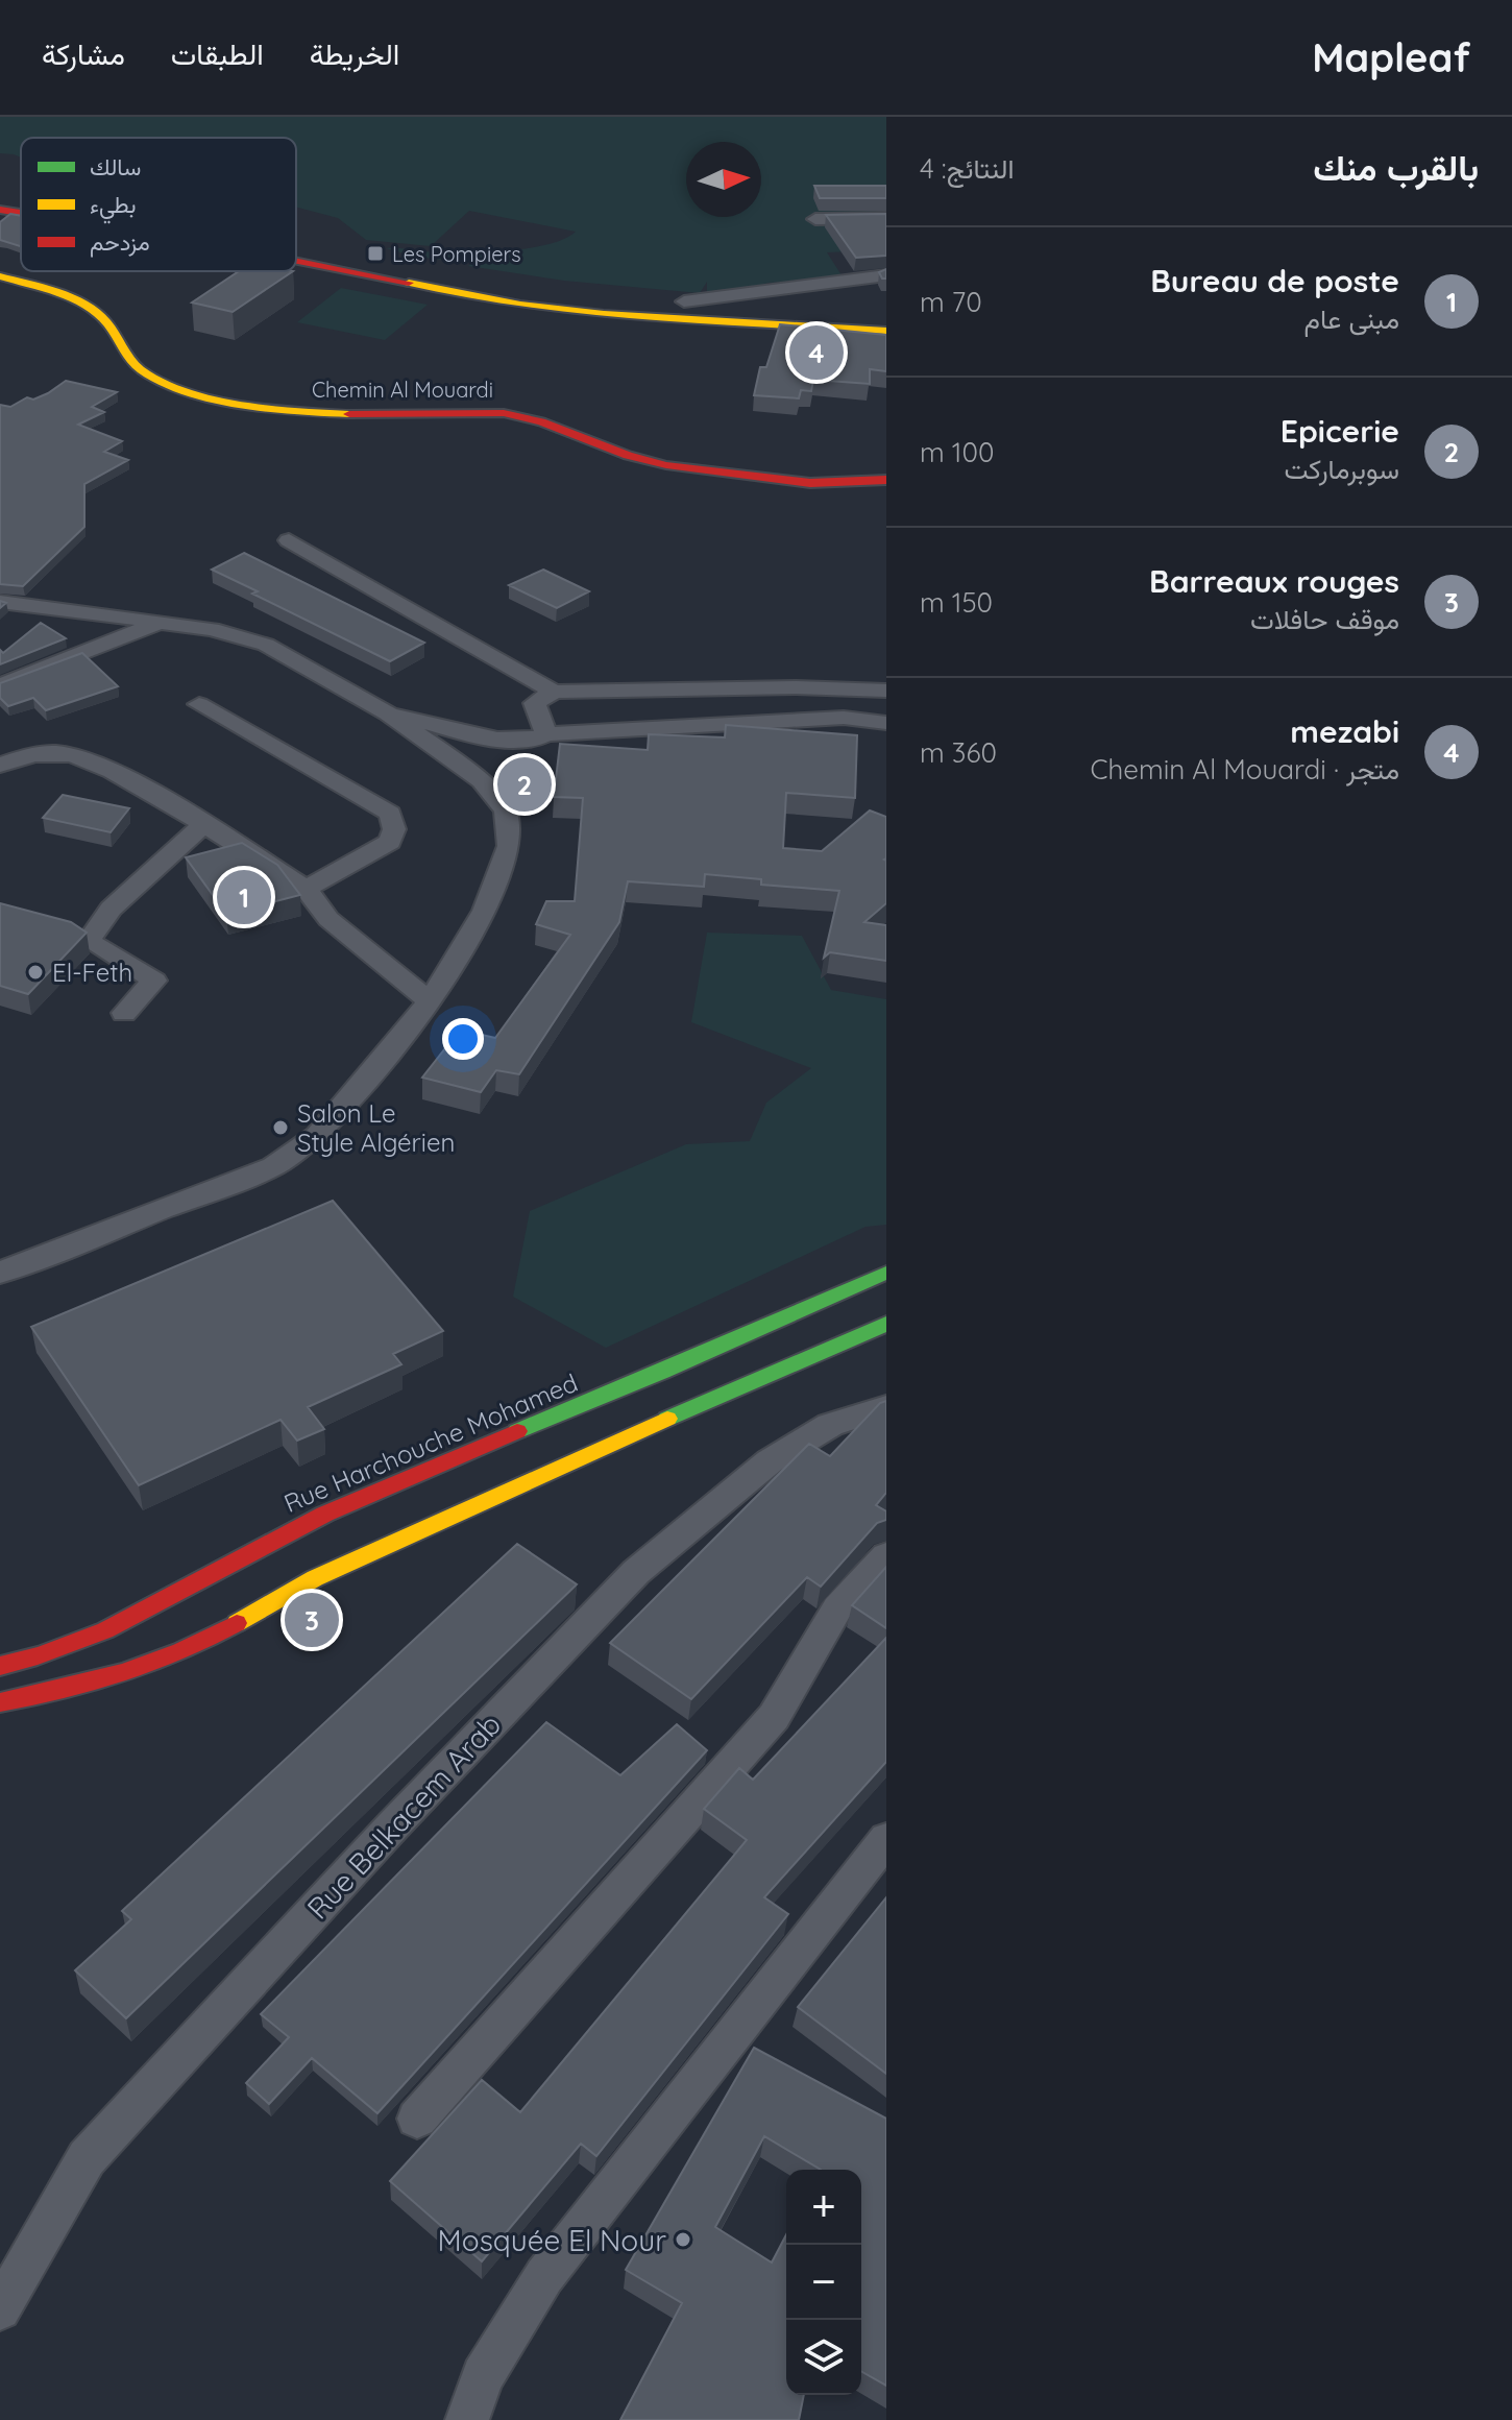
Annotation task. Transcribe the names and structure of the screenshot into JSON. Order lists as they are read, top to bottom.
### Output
{
  "streets": {
    "main road": ["Chemin Al Mouardi", "Rue Harchouche Mohamed"],
    "street": ["Rue Belkacem Arab"]
  },
  "places": {
    "transit": ["Les Pompiers"],
    "other": ["El-Feth", "Salon Le Style Algérien", "Mosquée El Nour"]
  },
  "legend": ["سالك", "بطيء", "مزدحم"],
  "north": "right",
  "page": {
    "header": "Mapleaf",
    "nav": ["الخريطة", "الطبقات", "مشاركة"],
    "heading": ["بالقرب منك", "النتائج: 4"],
    "list": [
      {
        "mark": "1",
        "name": "Bureau de poste",
        "note": "مبنى عام",
        "value": "70 m"
      },
      {
        "mark": "2",
        "name": "Epicerie",
        "note": "سوبرماركت",
        "value": "100 m"
      },
      {
        "mark": "3",
        "name": "Barreaux rouges",
        "note": "موقف حافلات",
        "value": "150 m"
      },
      {
        "mark": "4",
        "name": "mezabi",
        "note": "متجر · Chemin Al Mouardi",
        "value": "360 m"
      }
    ],
    "pins": [
      "4",
      "2",
      "1",
      "3"
    ],
    "map_buttons": ["+", "−"]
  }
}
